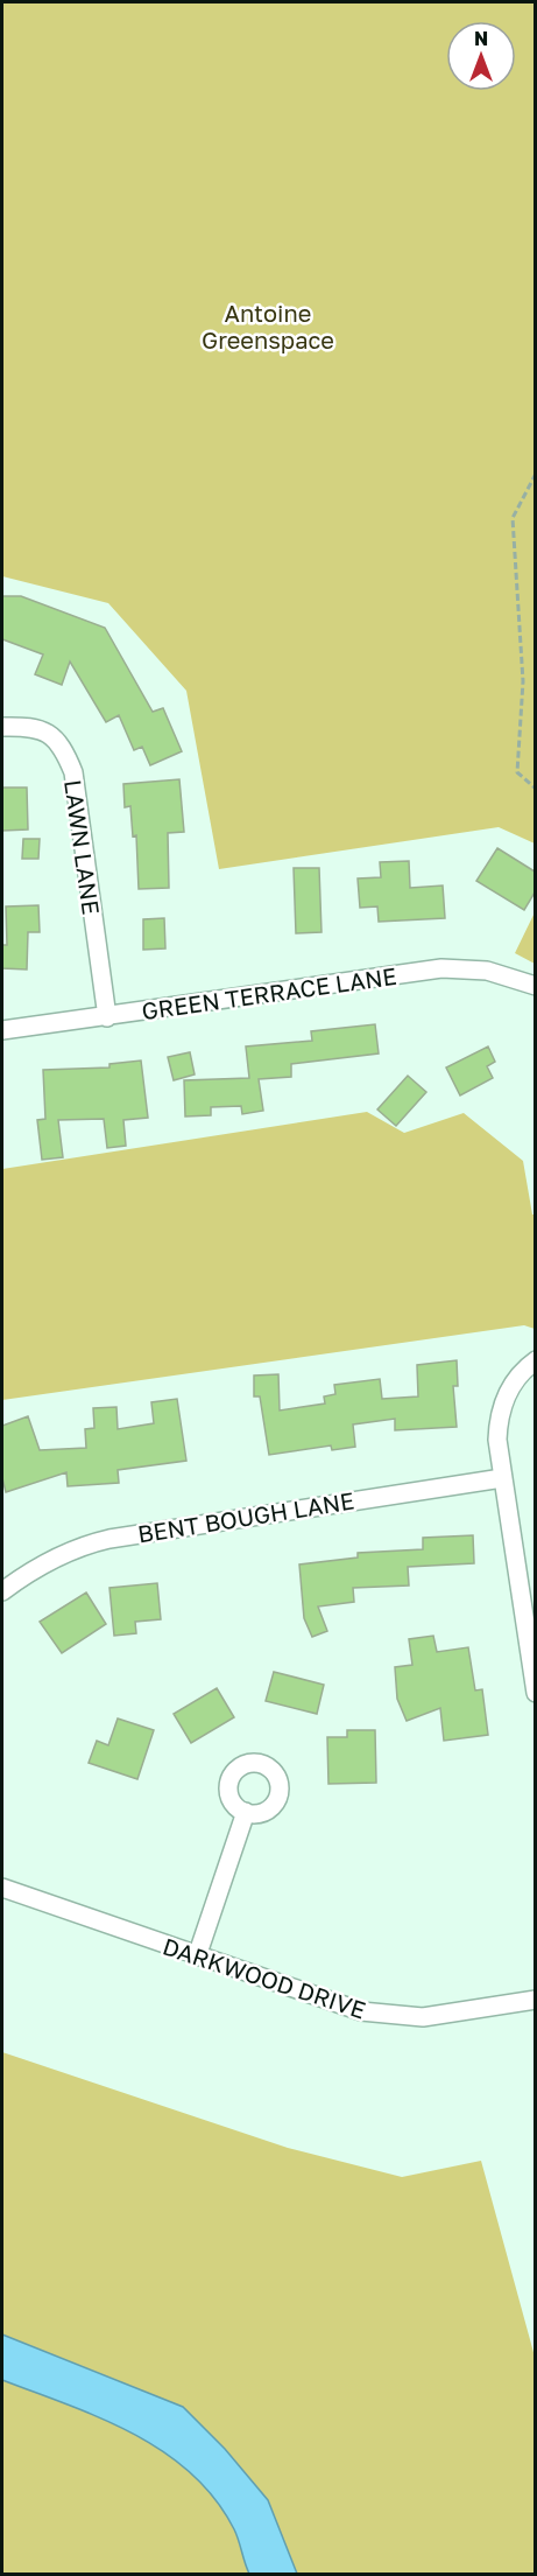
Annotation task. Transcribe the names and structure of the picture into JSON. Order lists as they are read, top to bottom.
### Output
{
  "streets": {
    "street": [
      "LAWN LANE",
      "GREEN TERRACE LANE",
      "BENT BOUGH LANE",
      "DARKWOOD DRIVE"
    ]
  },
  "crossings": [
    ["LAWN LANE", "GREEN TERRACE LANE"]
  ],
  "parks": ["Antoine Greenspace"],
  "north": "top"
}
